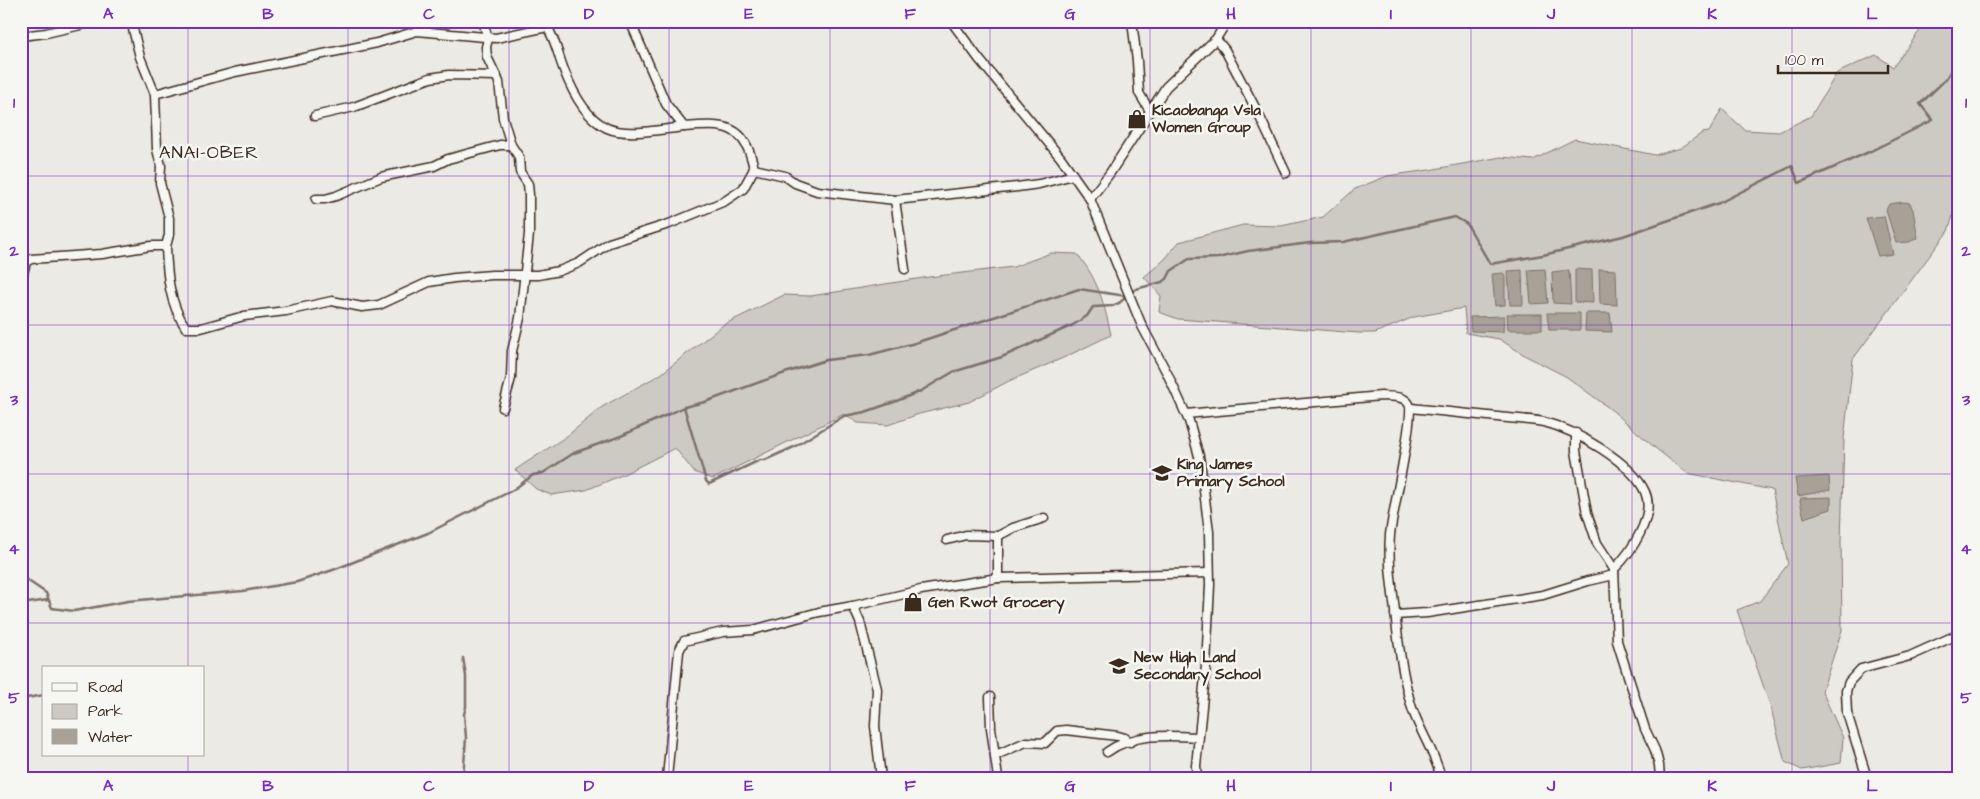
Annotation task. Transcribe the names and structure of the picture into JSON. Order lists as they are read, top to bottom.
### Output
{
  "districts": ["ANAI-OBER"],
  "places": {
    "shop": ["Kicaobanga Vsla Women Group", "Gen Rwot Grocery"],
    "school or university": ["King James Primary School", "New High Land Secondary School"]
  },
  "legend": ["Road", "Park", "Water"],
  "scale_bar": "100 m",
  "grid": {
    "columns": [
      "A",
      "B",
      "C",
      "D",
      "E",
      "F",
      "G",
      "H",
      "I",
      "J",
      "K",
      "L"
    ],
    "rows": [
      "1",
      "2",
      "3",
      "4",
      "5"
    ]
  }
}
